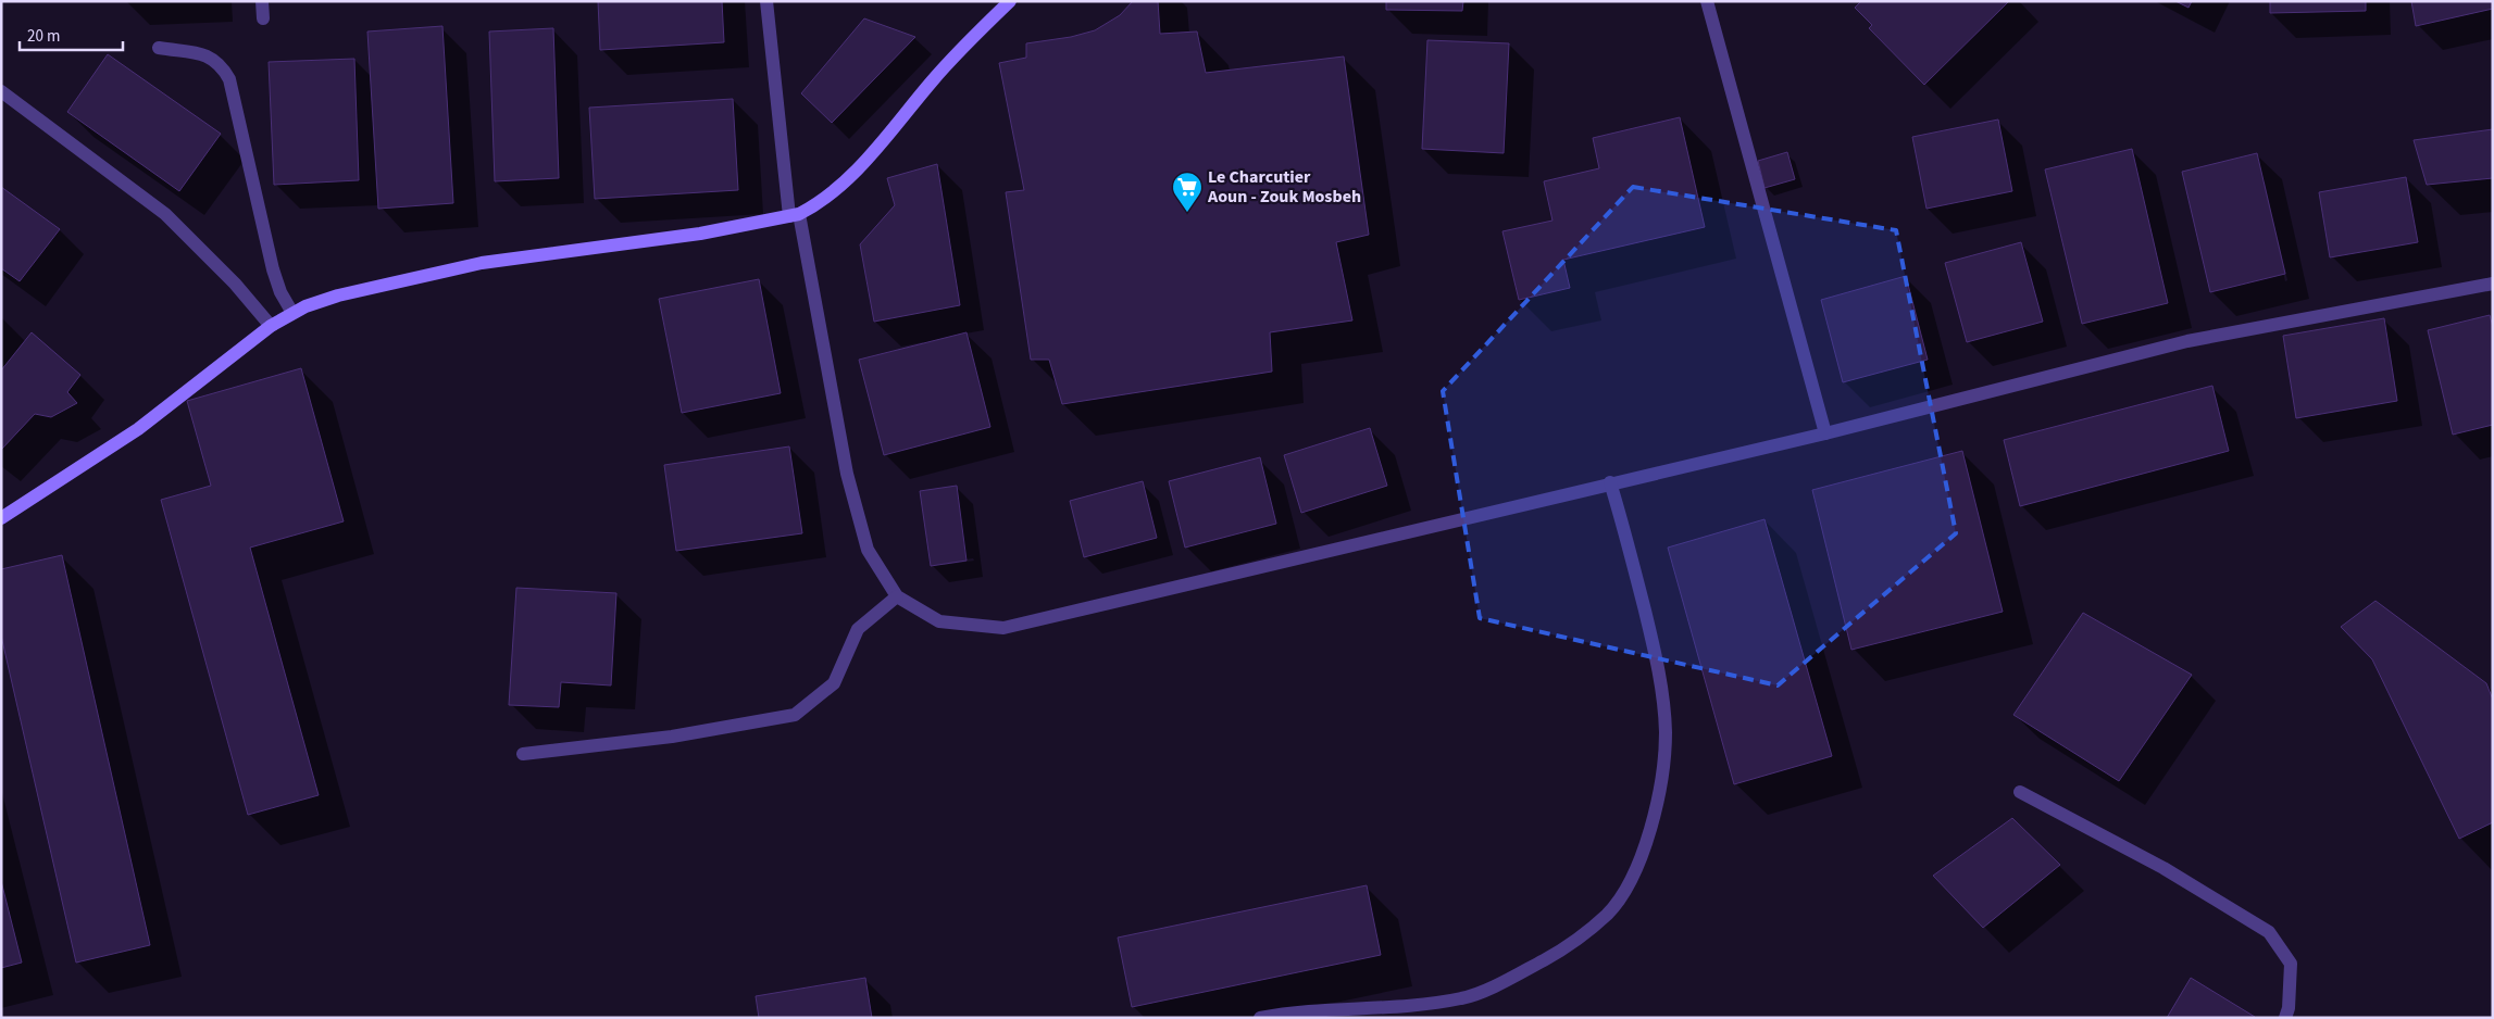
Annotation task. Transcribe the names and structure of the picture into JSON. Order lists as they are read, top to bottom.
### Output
{
  "places": {
    "supermarket": ["Le Charcutier Aoun - Zouk Mosbeh"]
  },
  "scale_bar": "20 m"
}
